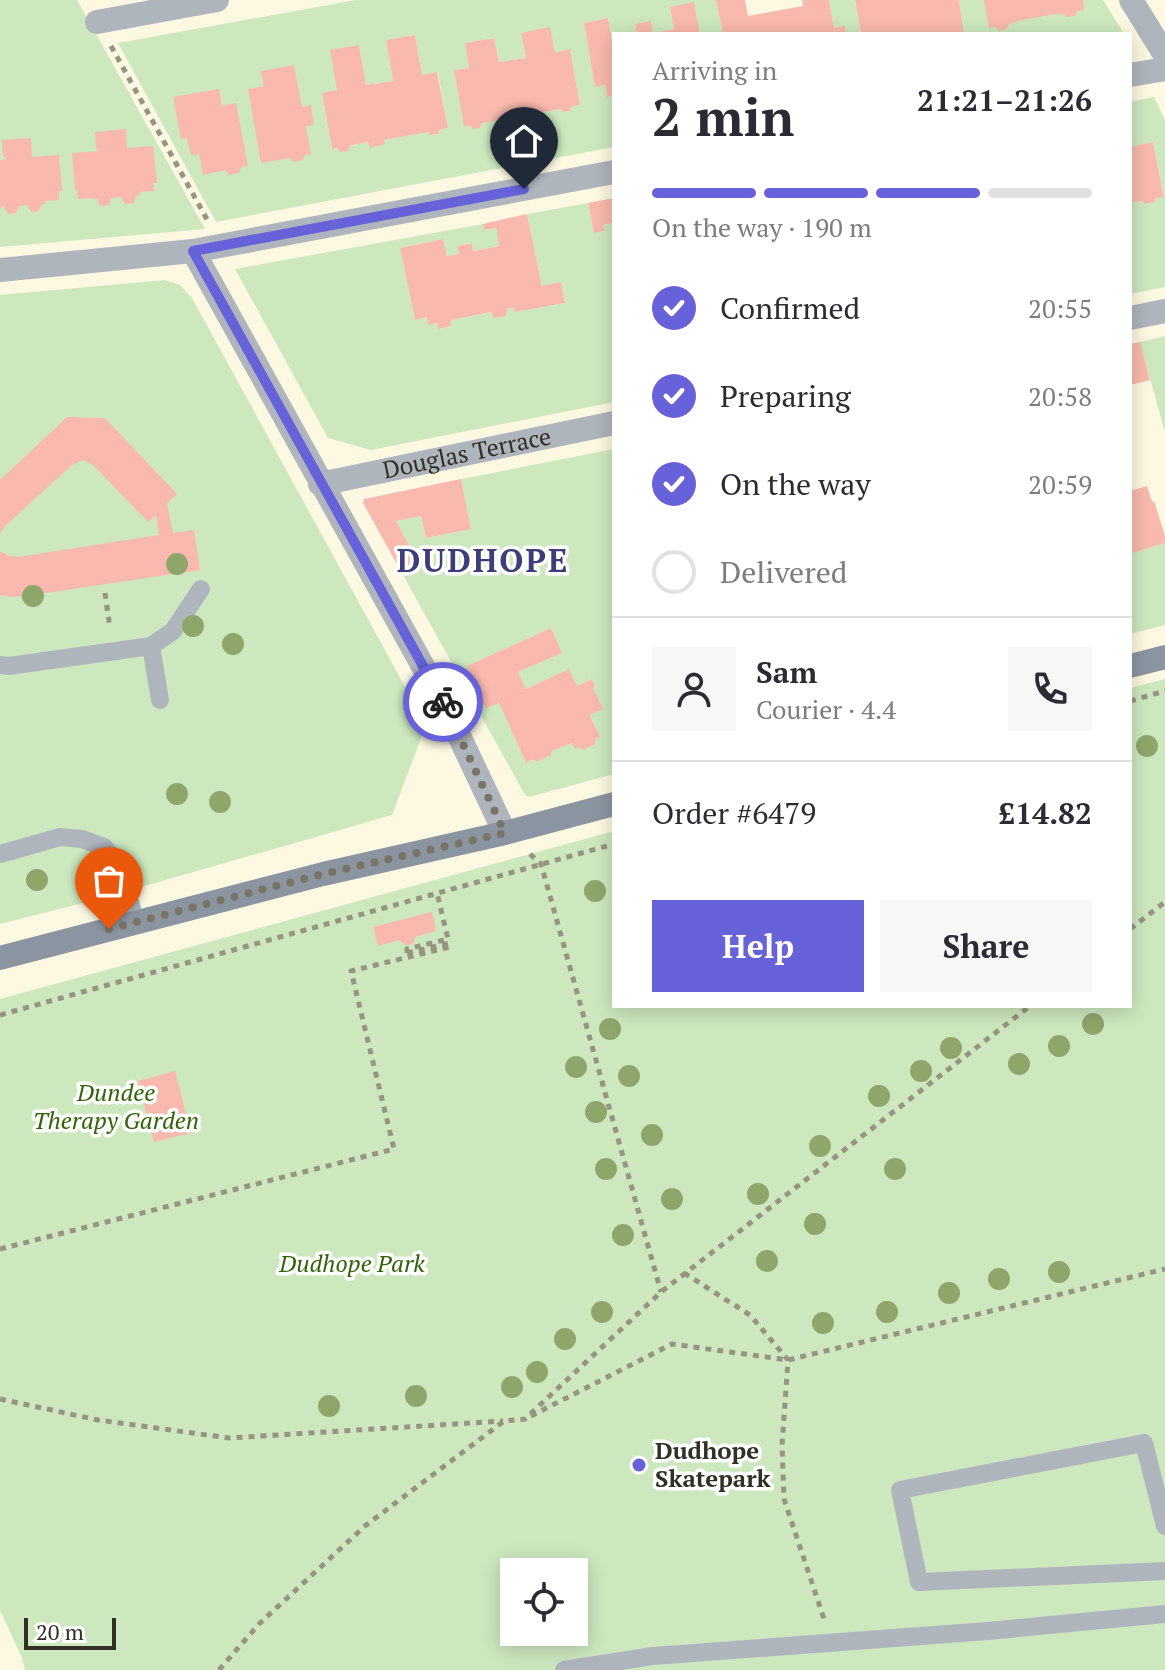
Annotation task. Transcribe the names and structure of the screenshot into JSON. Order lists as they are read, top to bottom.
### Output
{
  "streets": {
    "street": ["Douglas Terrace"]
  },
  "districts": ["DUDHOPE"],
  "parks": ["Dundee Therapy Garden", "Dudhope Park"],
  "places": ["Dudhope Skatepark"],
  "scale_bar": "20 m",
  "page": {
    "heading": ["2 min", "Arriving in", "21:21–21:26"],
    "panel": [
      "Sam",
      "Courier · 4.4",
      "Order #6479",
      "£14.82"
    ],
    "bar": "On the way · 190 m",
    "list": [
      ["Confirmed", "20:55"],
      ["Preparing", "20:58"],
      ["On the way", "20:59"],
      "Delivered"
    ],
    "buttons": ["Help", "Share"],
    "scale": "20 m"
  }
}
